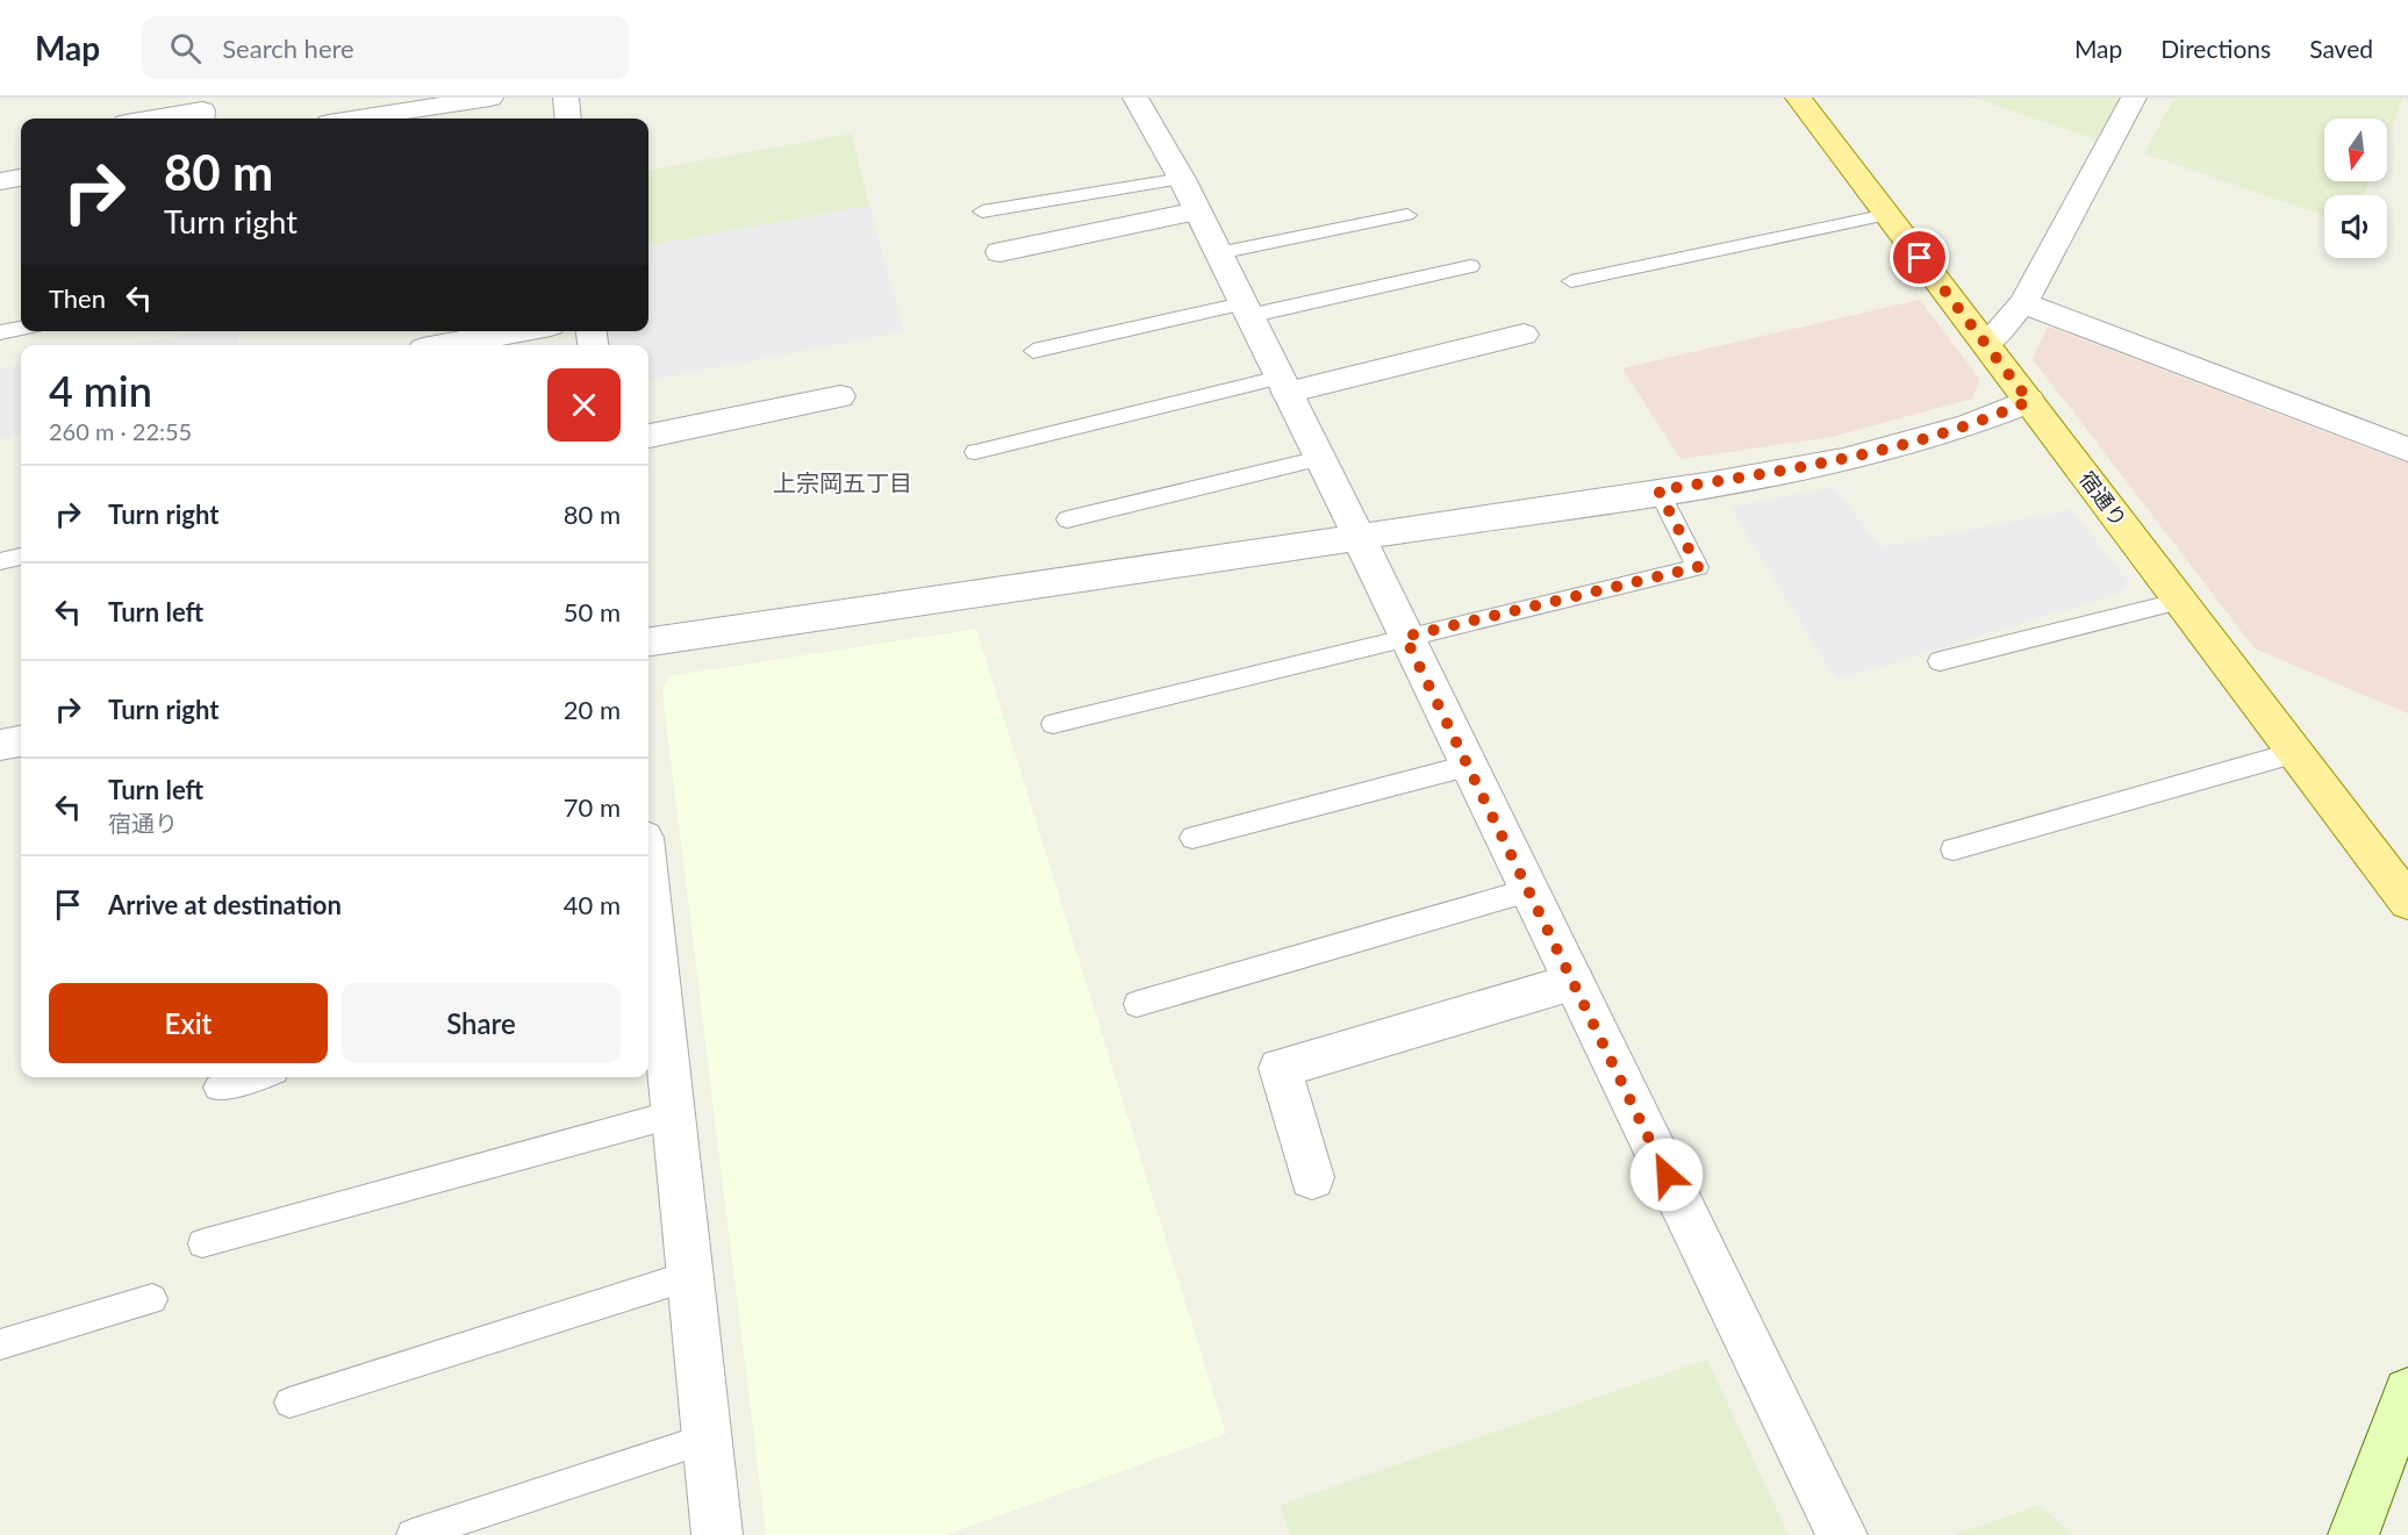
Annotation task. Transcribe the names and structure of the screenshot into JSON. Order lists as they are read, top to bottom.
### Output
{
  "streets": {
    "main road": ["宿通り"]
  },
  "districts": ["上宗岡五丁目"],
  "north": "bottom",
  "page": {
    "header": "Map",
    "search": "Search here",
    "nav": ["Map", "Directions", "Saved"],
    "turn": ["80 m", "Turn right"],
    "then": "Then",
    "heading": ["4 min", "260 m · 22:55"],
    "list": [
      {
        "name": "Turn right",
        "value": "80 m"
      },
      {
        "name": "Turn left",
        "value": "50 m"
      },
      {
        "name": "Turn right",
        "value": "20 m"
      },
      {
        "name": "Turn left",
        "note": "宿通り",
        "value": "70 m"
      },
      {
        "name": "Arrive at destination",
        "value": "40 m"
      }
    ],
    "buttons": ["Exit", "Share"]
  }
}
